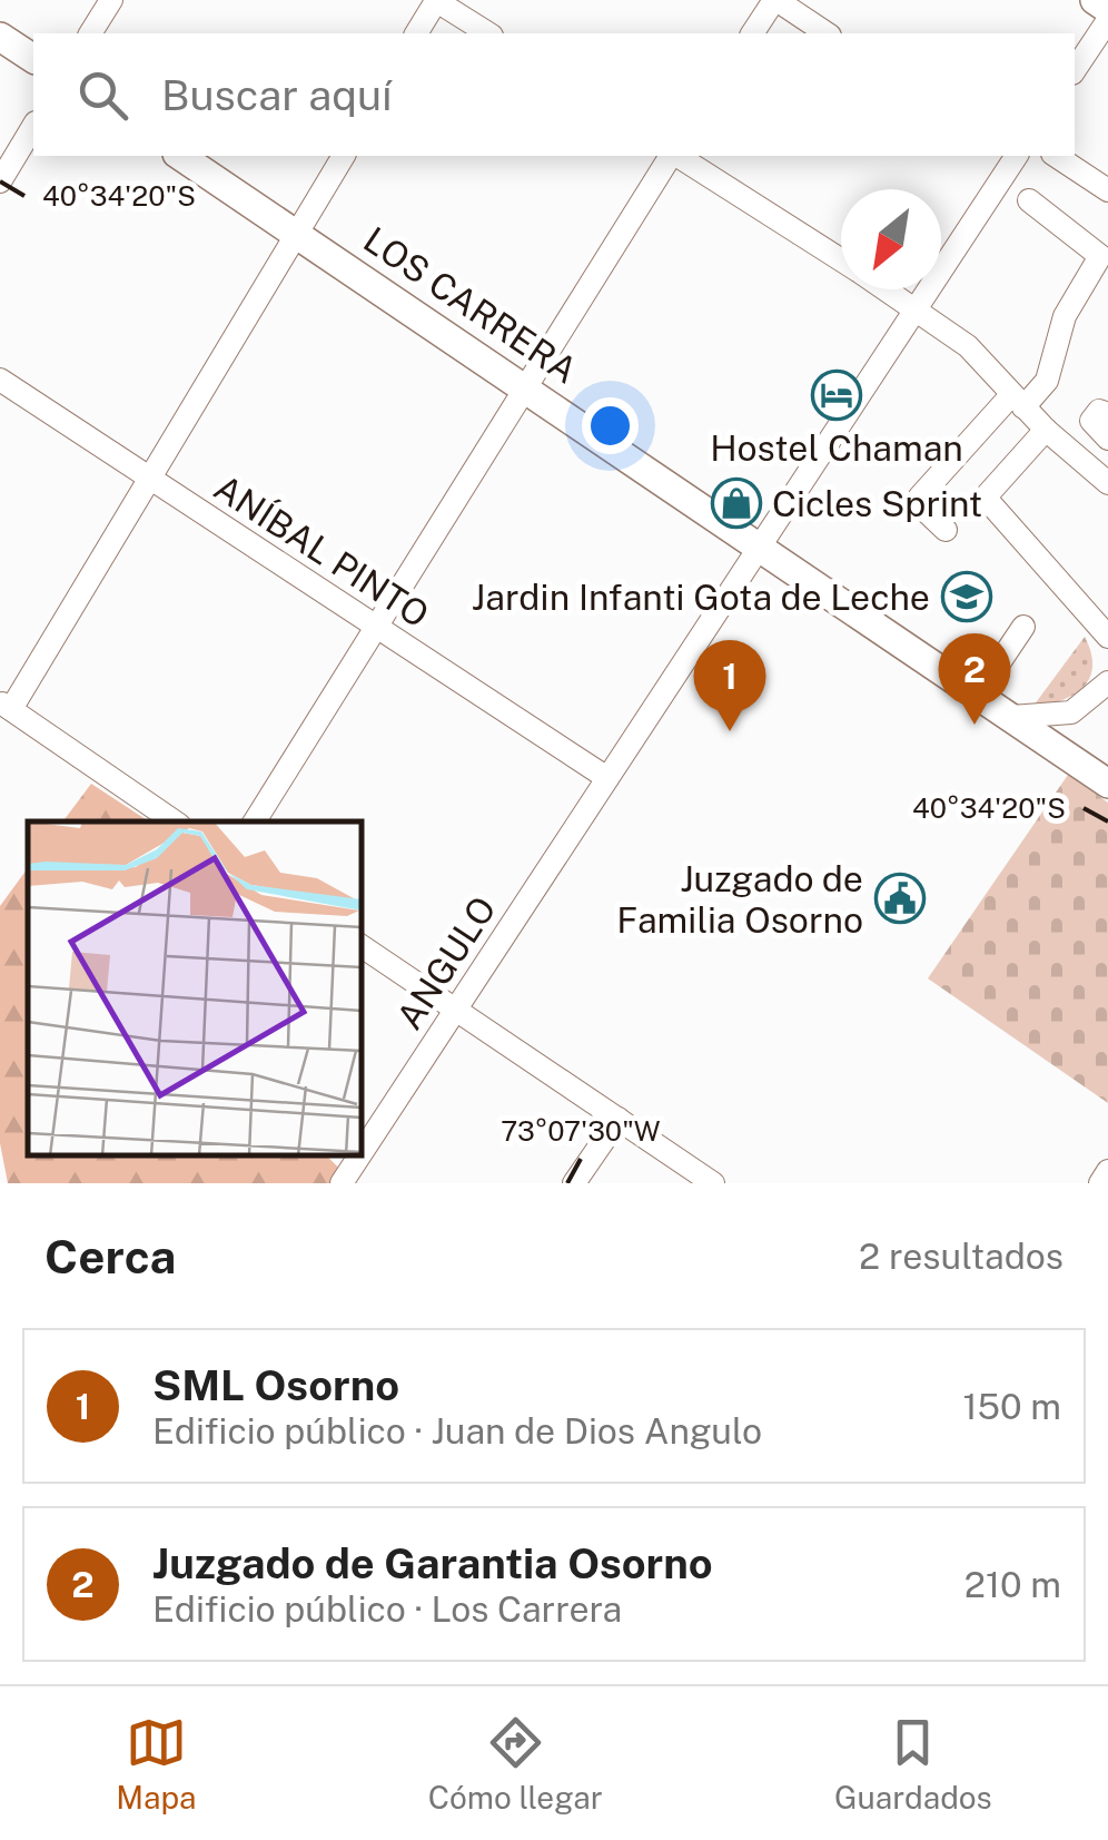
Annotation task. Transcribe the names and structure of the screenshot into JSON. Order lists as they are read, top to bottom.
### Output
{
  "streets": {
    "main road": ["LOS CARRERA"],
    "street": ["ANÍBAL PINTO", "ANGULO"]
  },
  "crossings": [
    ["LOS CARRERA", "ANGULO"],
    ["ANÍBAL PINTO", "ANGULO"]
  ],
  "places": {
    "hotel": ["Hostel Chaman"],
    "shop": ["Cicles Sprint"],
    "school or university": ["Jardin Infanti Gota de Leche"],
    "public building": ["Juzgado de Familia Osorno"]
  },
  "north": "bottom left",
  "page": {
    "search": "Buscar aquí",
    "pins": ["2", "1"],
    "heading": ["Cerca", "2 resultados"],
    "list": [
      {
        "mark": "1",
        "name": "SML Osorno",
        "note": "Edificio público · Juan de Dios Angulo",
        "value": "150 m"
      },
      {
        "mark": "2",
        "name": "Juzgado de Garantia Osorno",
        "note": "Edificio público · Los Carrera",
        "value": "210 m"
      }
    ],
    "nav": ["Mapa", "Cómo llegar", "Guardados"]
  },
  "coordinates": ["40°34'20\"S", "73°07'30\"W"]
}
